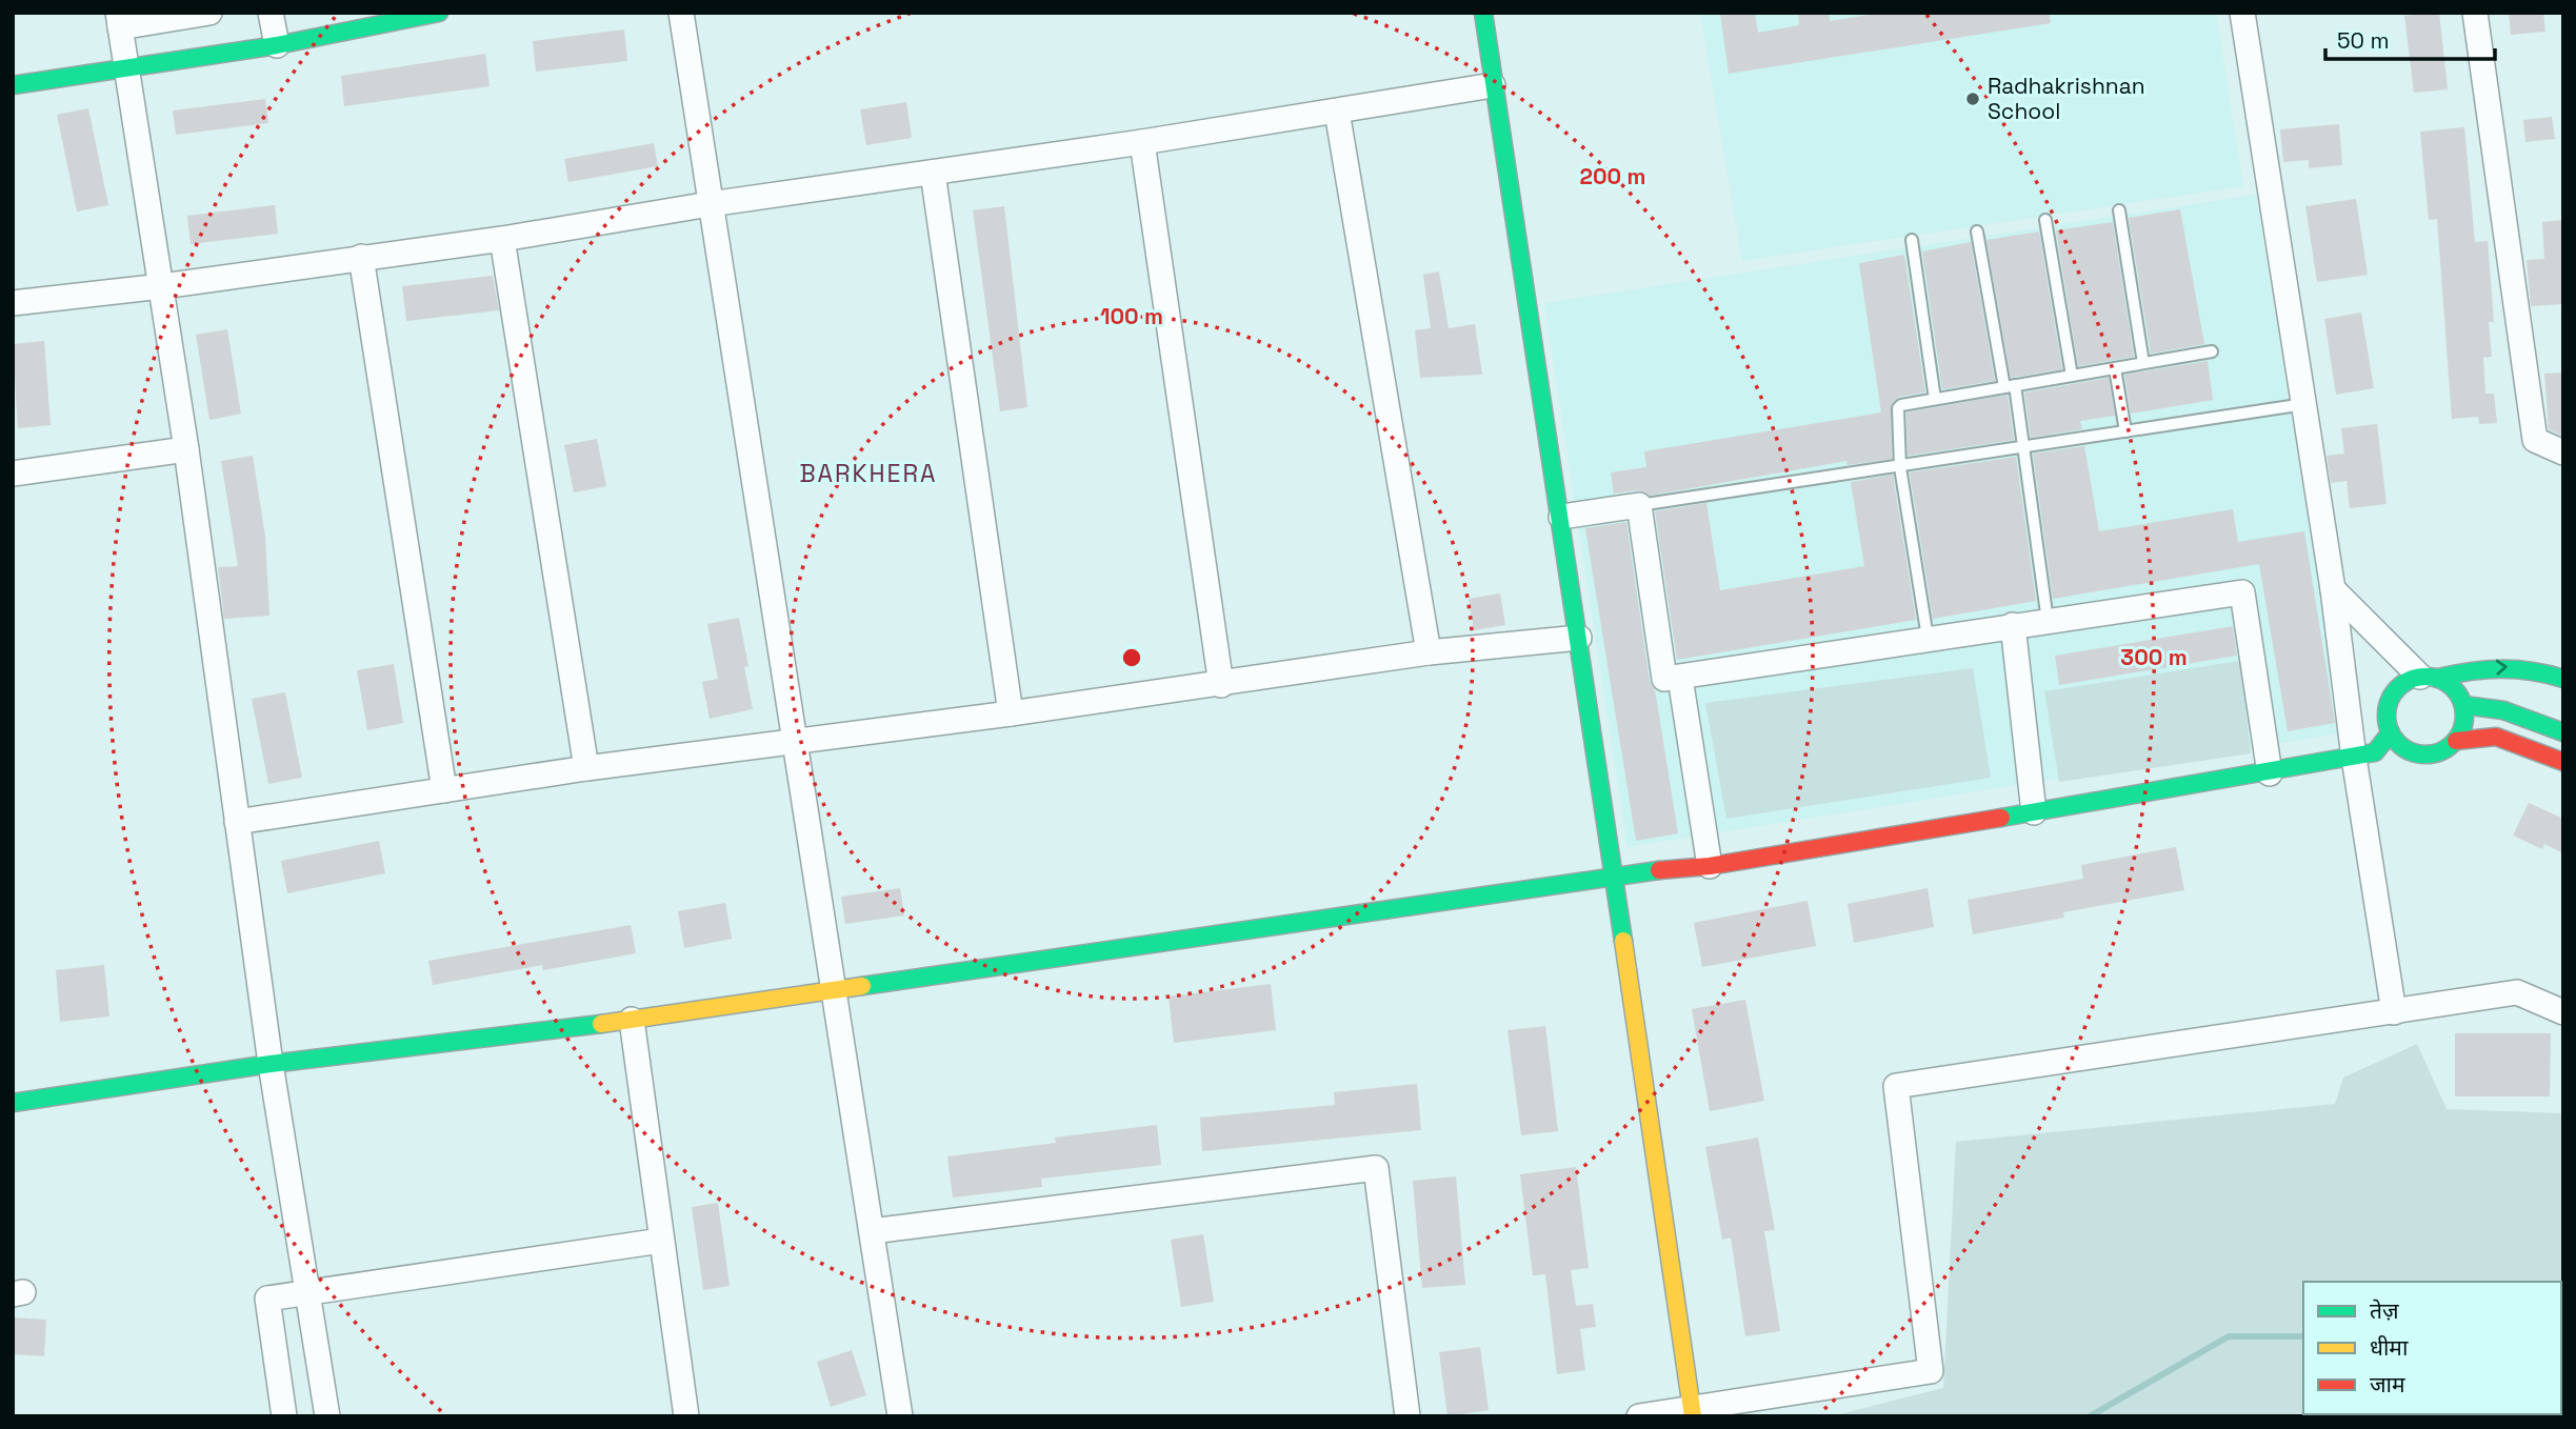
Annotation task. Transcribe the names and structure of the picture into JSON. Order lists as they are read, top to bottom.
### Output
{
  "districts": ["BARKHERA"],
  "places": ["Radhakrishnan School"],
  "legend": ["तेज़", "धीमा", "जाम"],
  "scale_bar": "50 m",
  "rings": ["200 m", "100 m", "300 m"]
}
